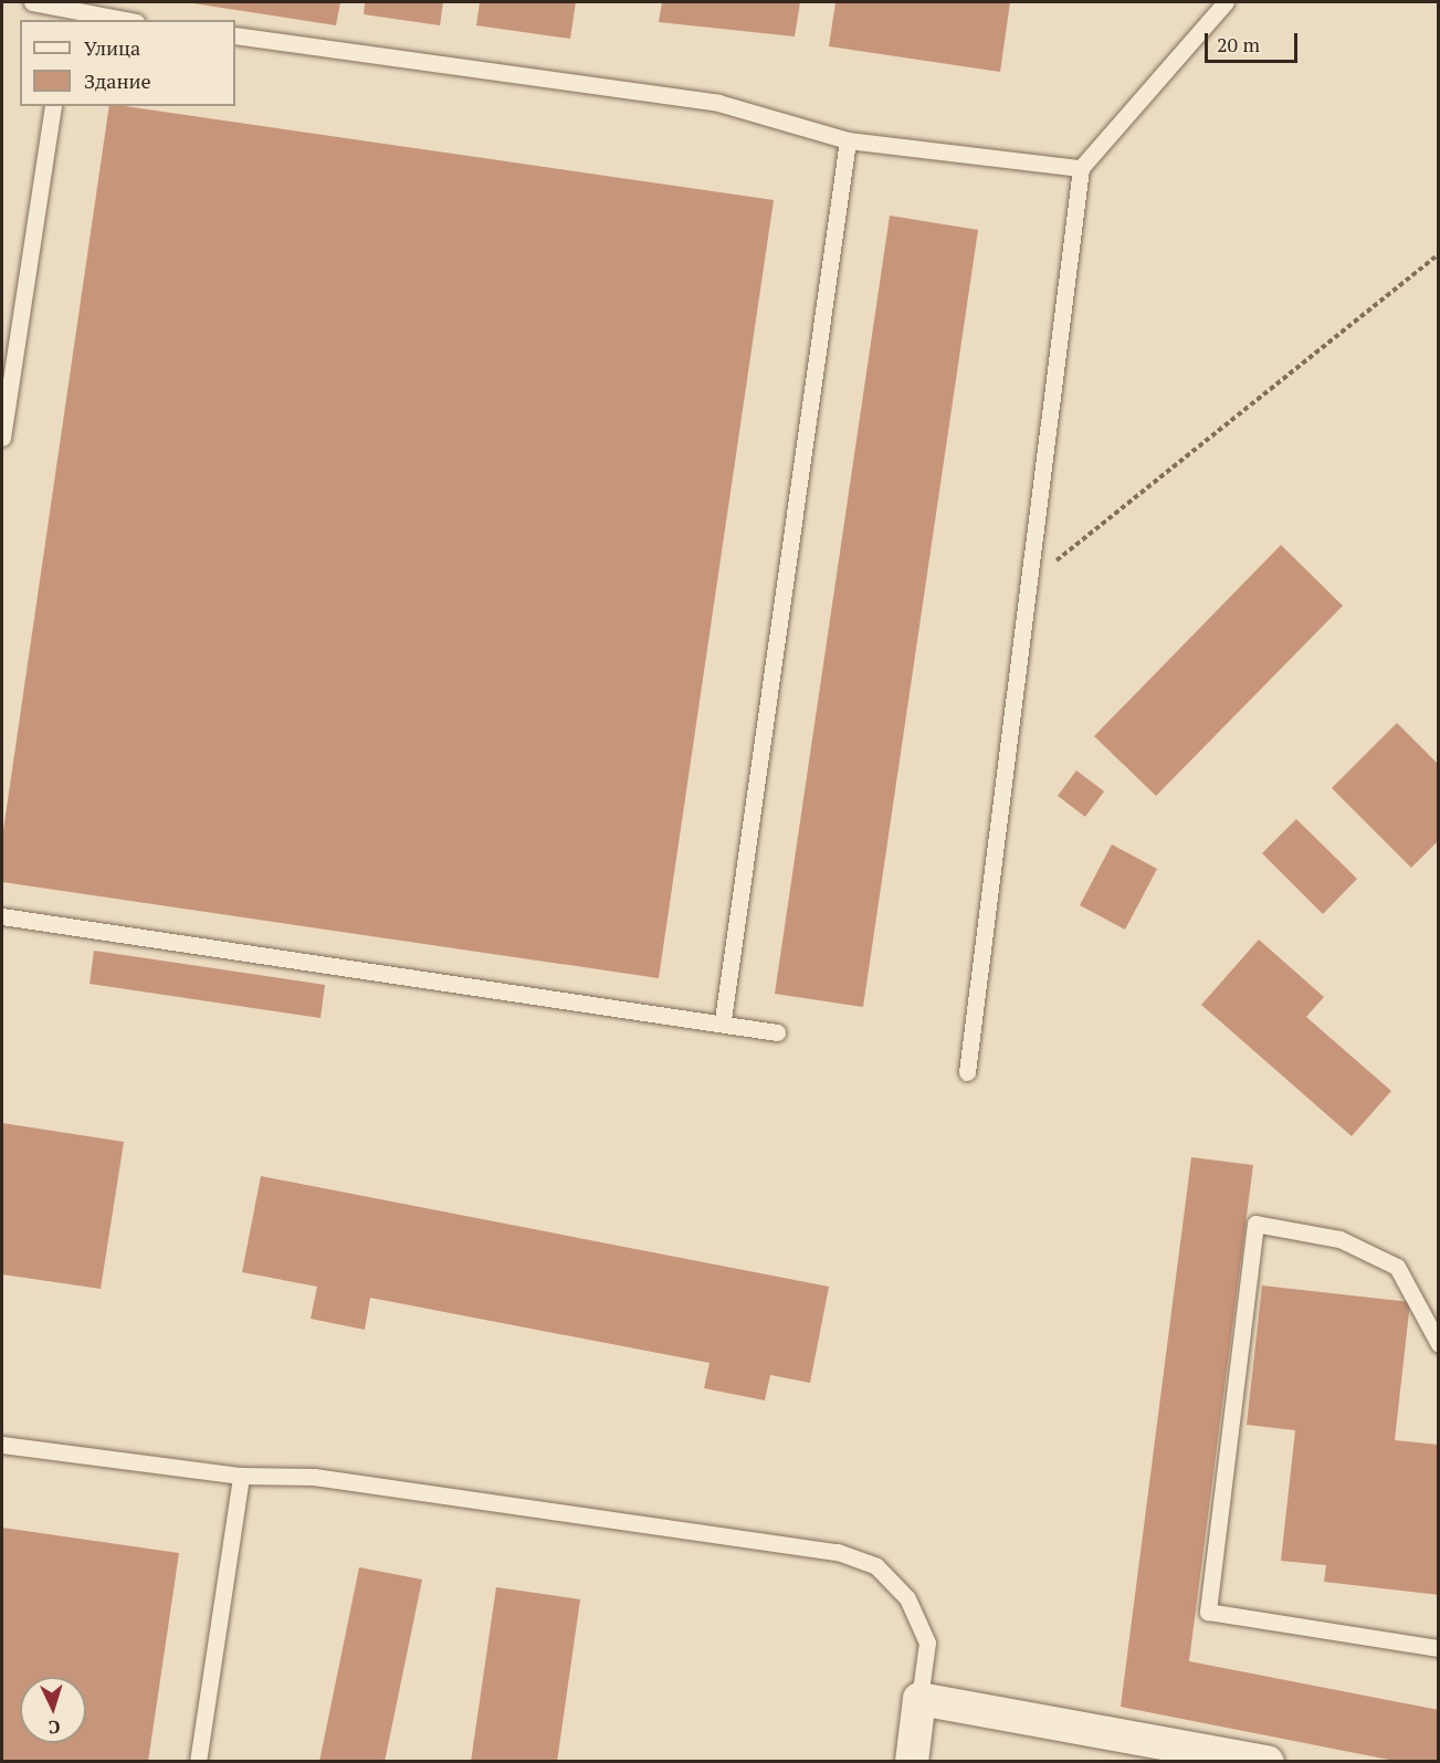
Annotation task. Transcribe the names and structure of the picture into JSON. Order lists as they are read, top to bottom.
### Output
{
  "legend": ["Улица", "Здание"],
  "scale_bar": "20 m",
  "north": "bottom"
}
